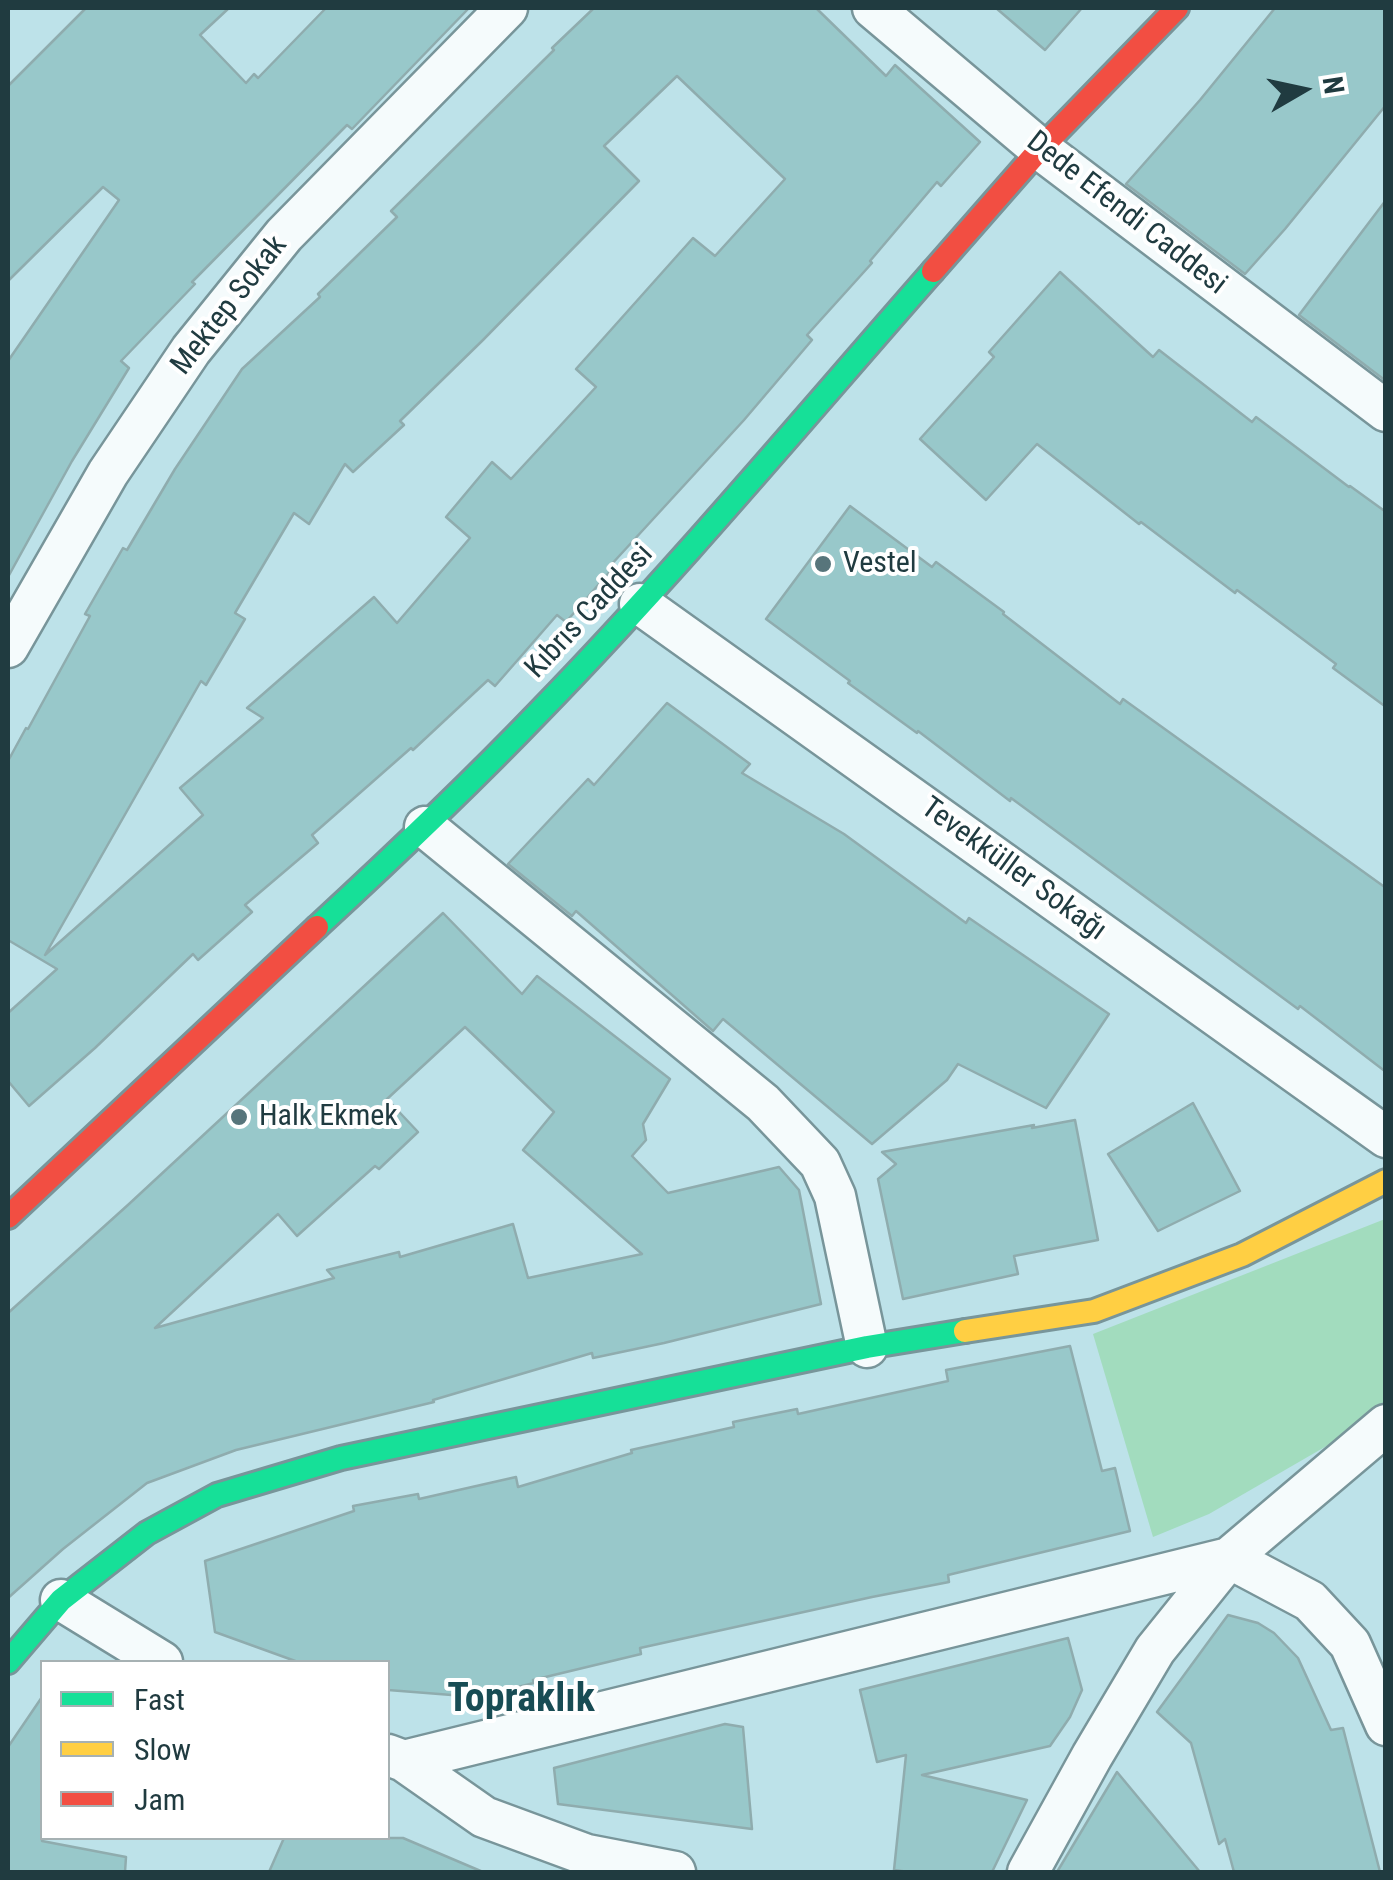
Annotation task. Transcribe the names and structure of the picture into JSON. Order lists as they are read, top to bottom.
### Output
{
  "streets": {
    "main road": ["Kıbrıs Caddesi"],
    "street": ["Dede Efendi Caddesi", "Mektep Sokak", "Tevekküller Sokağı"]
  },
  "crossings": [
    ["Dede Efendi Caddesi", "Kıbrıs Caddesi"],
    ["Kıbrıs Caddesi", "Tevekküller Sokağı"]
  ],
  "districts": ["Topraklık"],
  "places": ["Vestel", "Halk Ekmek"],
  "legend": ["Fast", "Slow", "Jam"],
  "north": "right"
}
